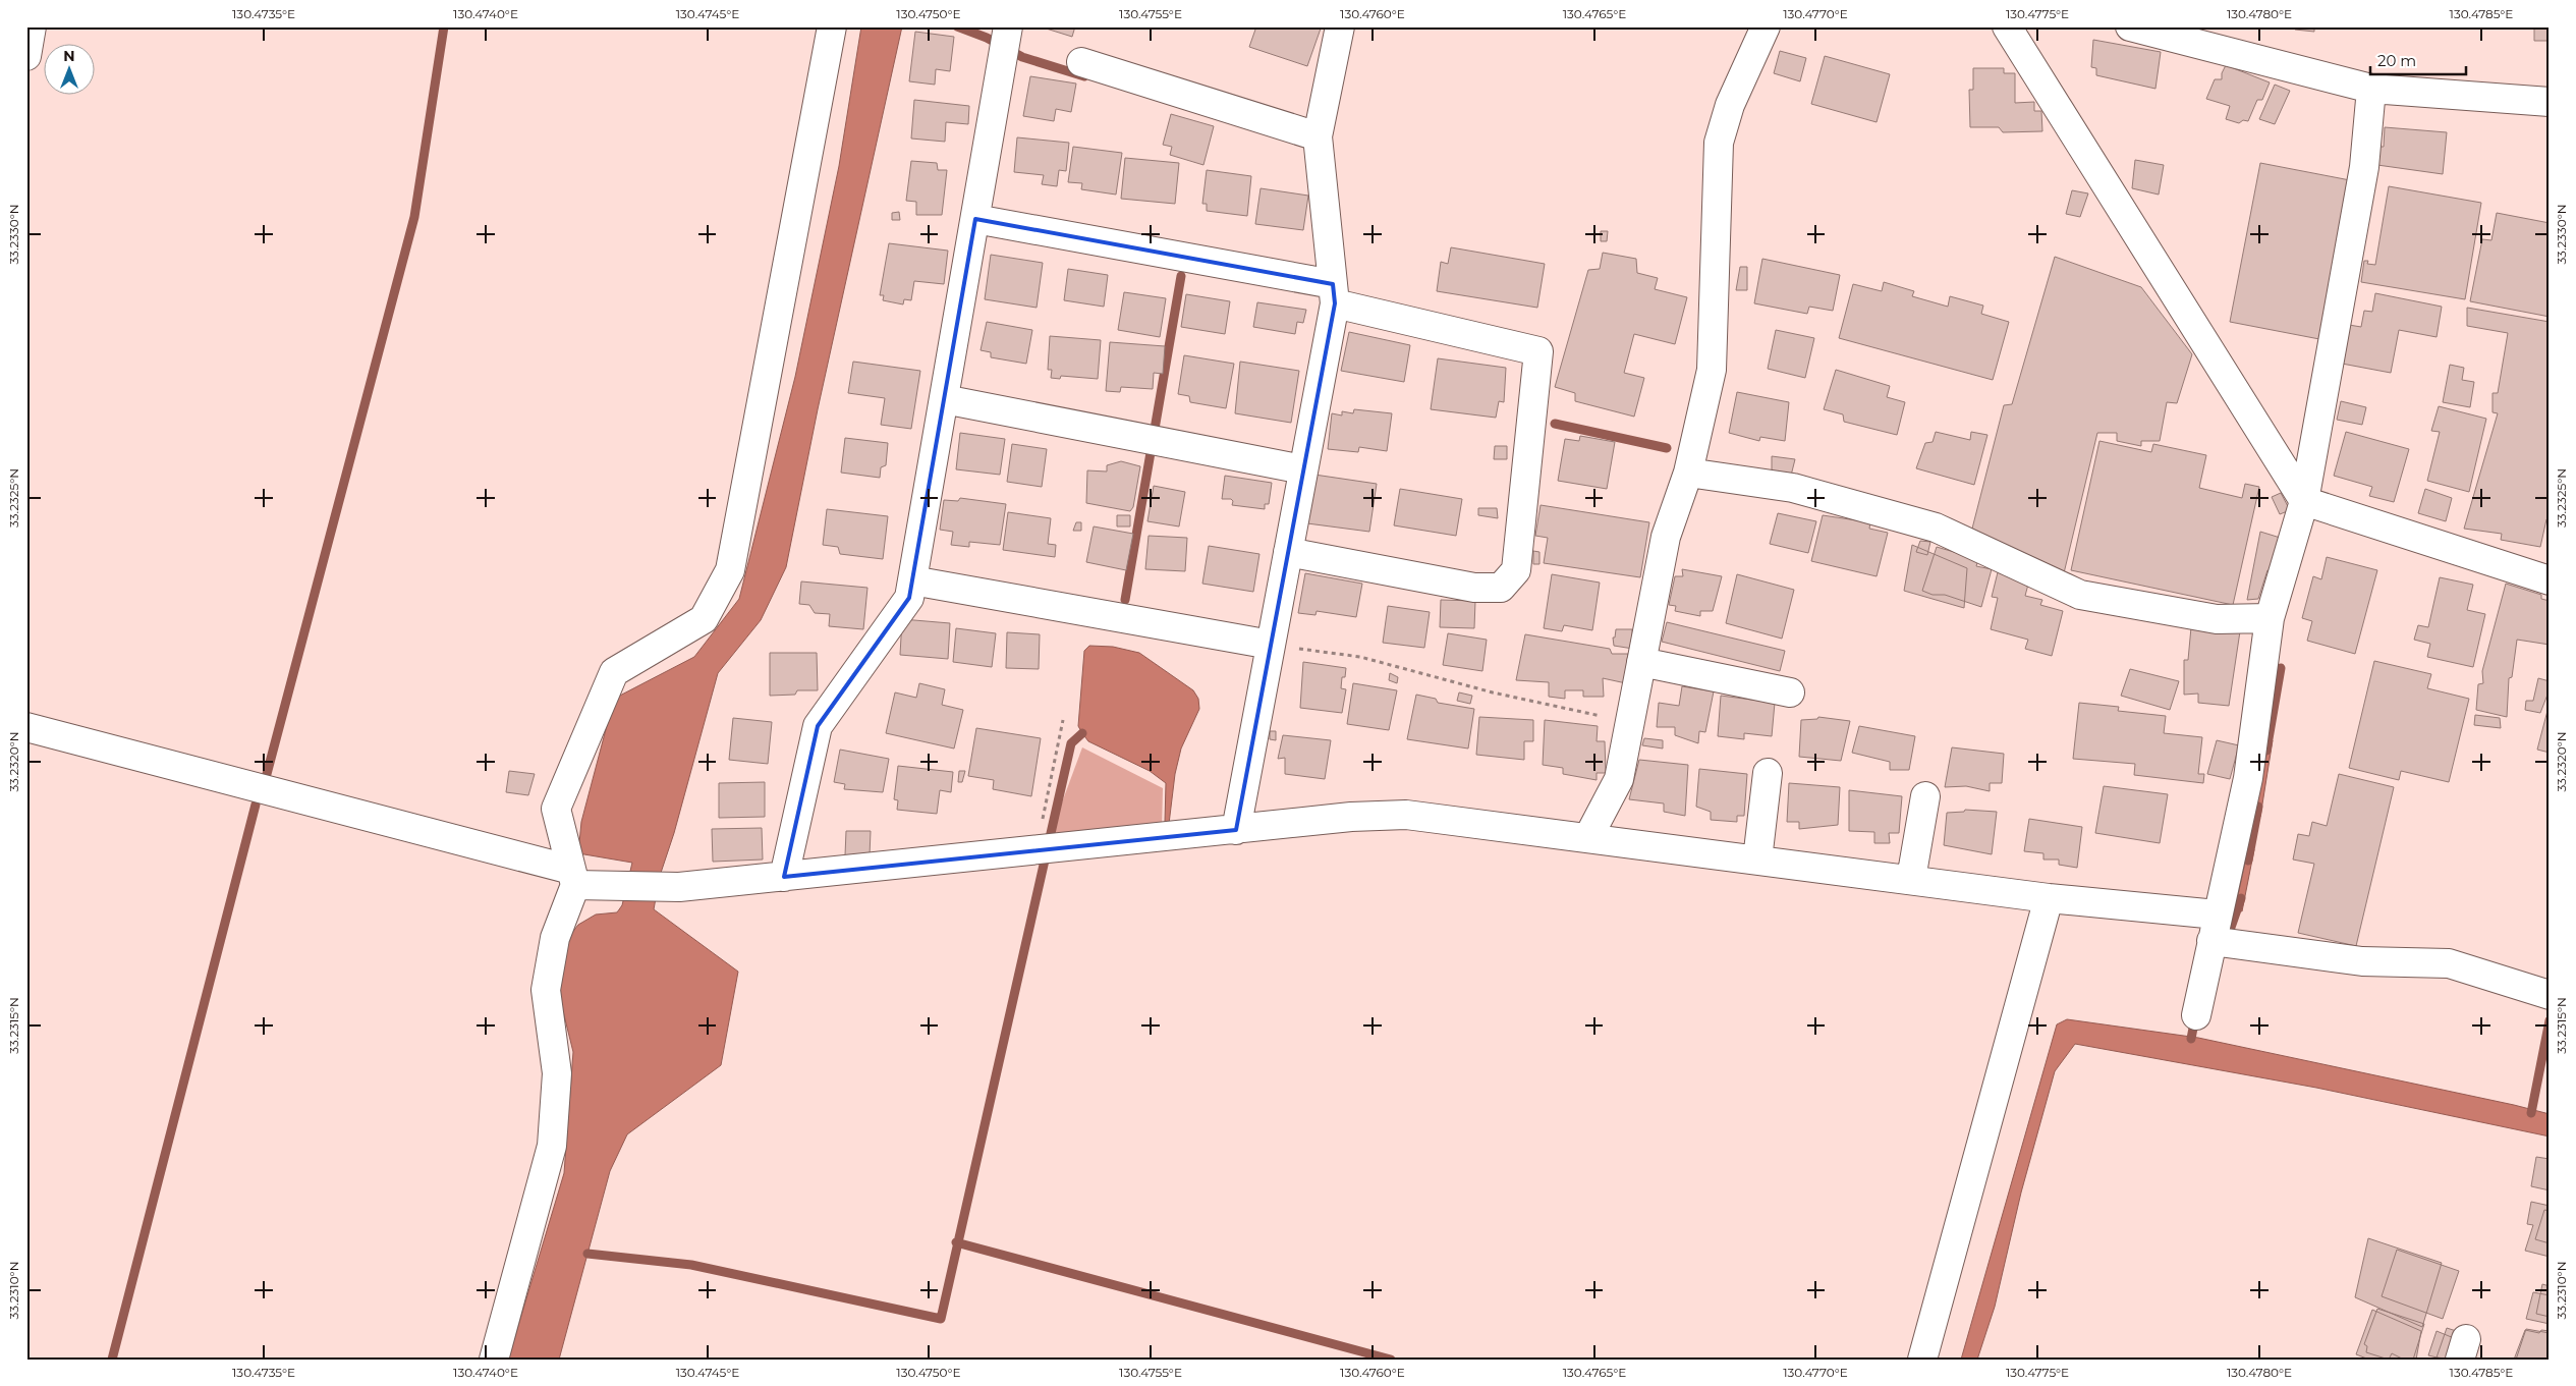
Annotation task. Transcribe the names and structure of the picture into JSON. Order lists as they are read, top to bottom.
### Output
{
  "scale_bar": "20 m",
  "north": "top",
  "coordinates": [
    "130.4735°E",
    "130.4740°E",
    "130.4745°E",
    "130.4750°E",
    "130.4755°E",
    "130.4760°E",
    "130.4765°E",
    "130.4770°E",
    "130.4775°E",
    "130.4780°E",
    "130.4785°E",
    "33.2330°N",
    "33.2325°N",
    "33.2320°N",
    "33.2315°N",
    "33.2310°N"
  ]
}
